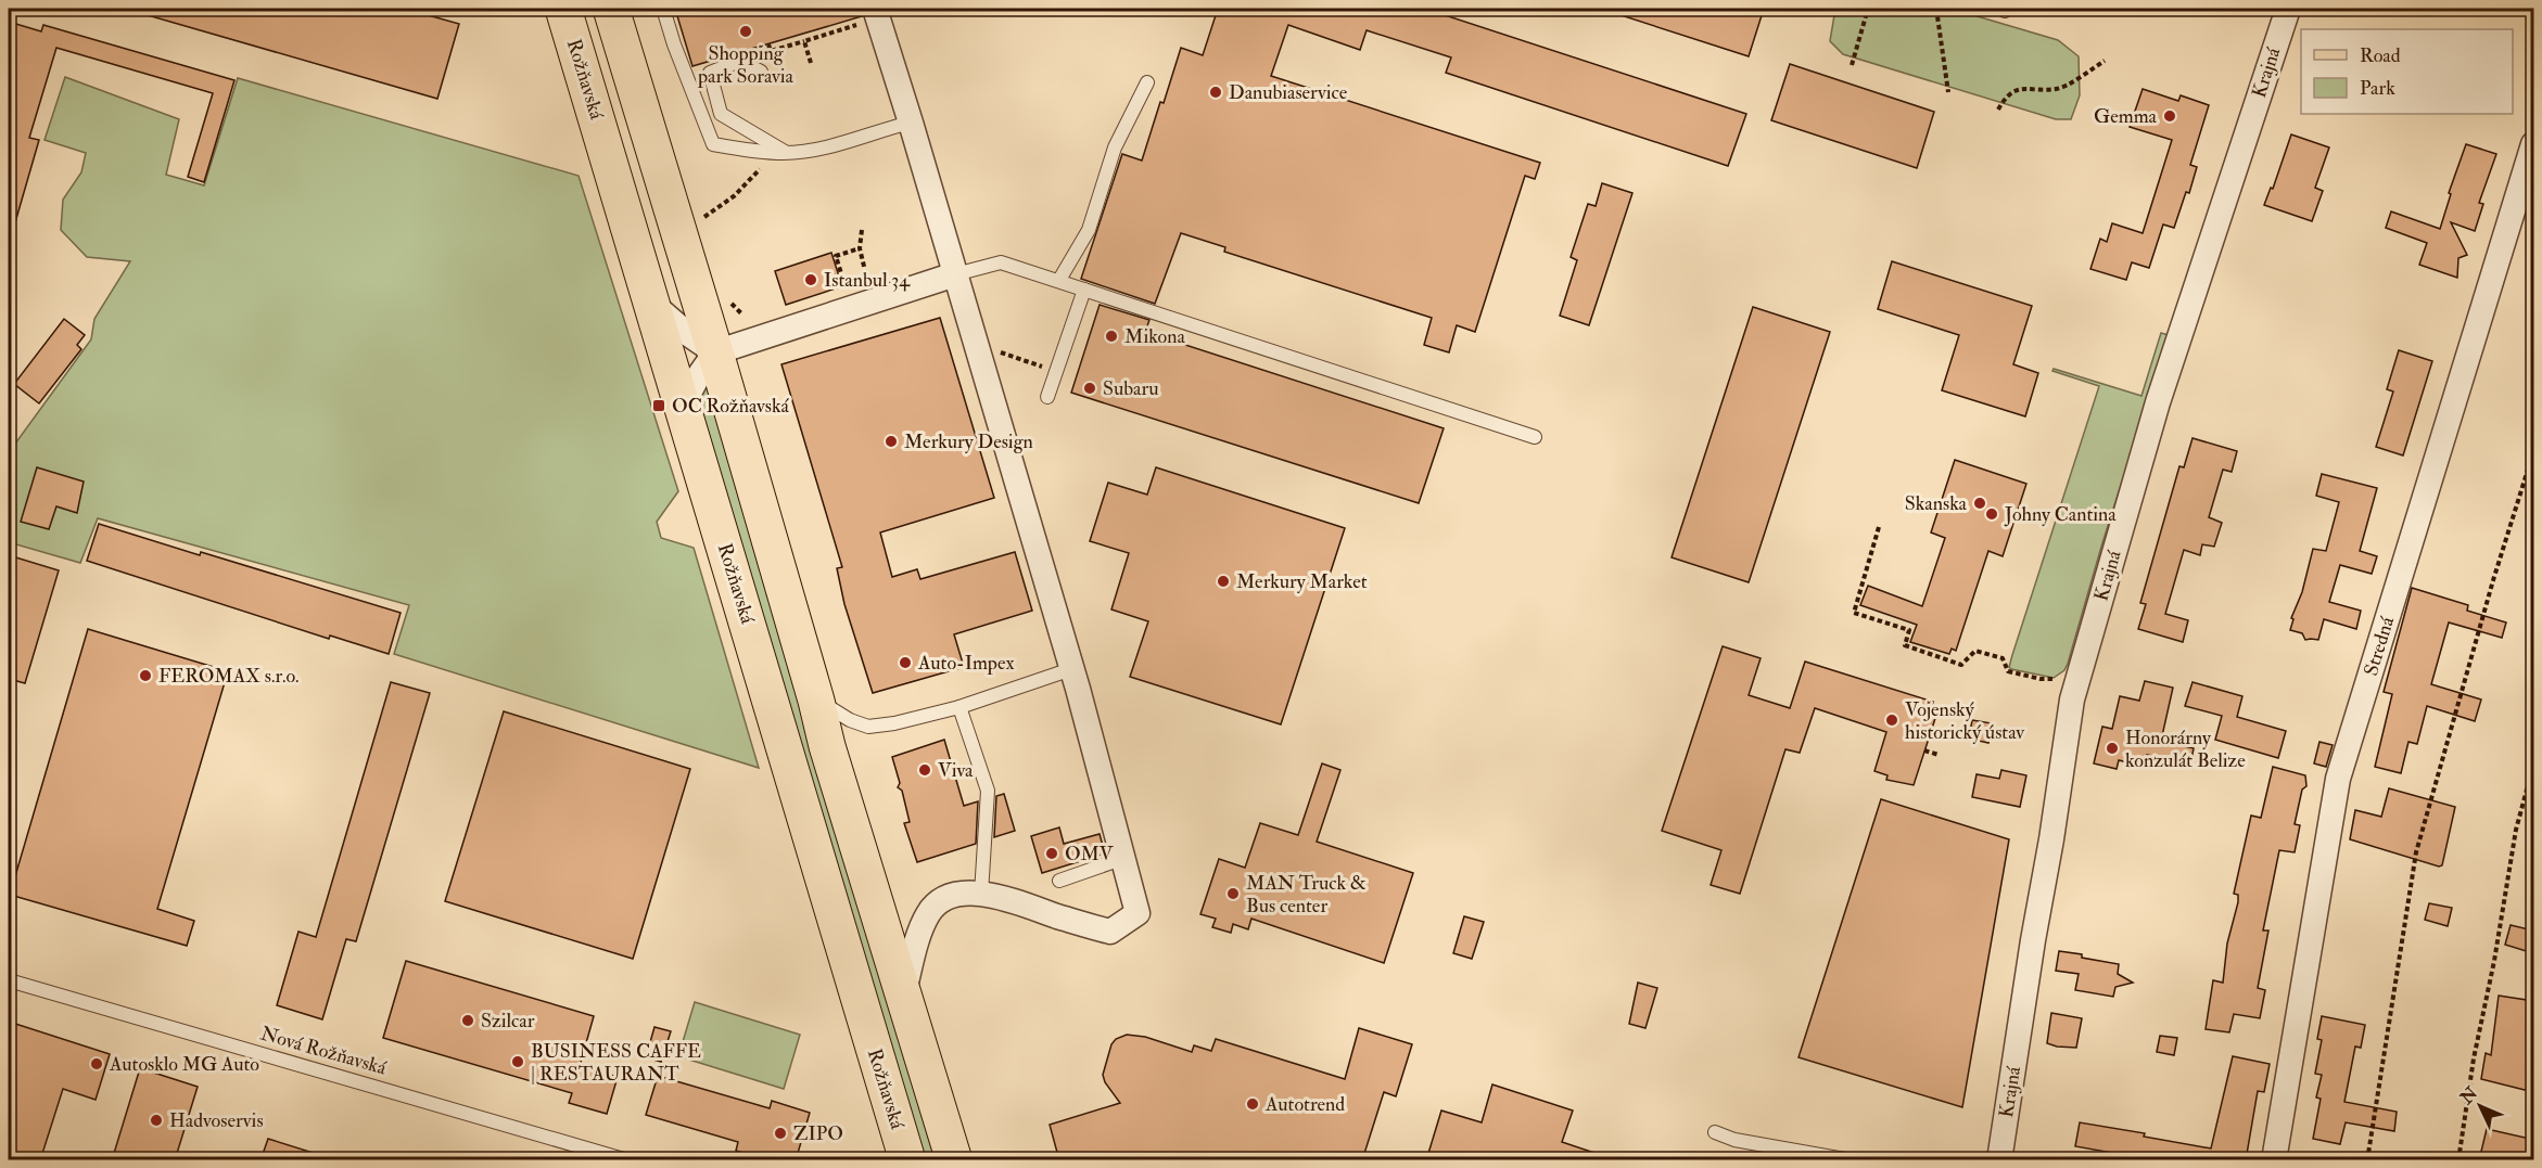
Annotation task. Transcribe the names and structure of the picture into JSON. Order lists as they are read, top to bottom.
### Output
{
  "streets": {
    "main road": ["Rožňavská"],
    "street": ["Krajná", "Stredná"],
    "lane": ["Nová Rožňavská"]
  },
  "places": {
    "other": [
      "Shopping park Soravia",
      "Danubiaservice",
      "Gemma",
      "Istanbul 34",
      "Mikona",
      "Subaru",
      "Merkury Design",
      "Skanska",
      "Johny Cantina",
      "Merkury Market",
      "Auto-Impex",
      "FEROMAX s.r.o.",
      "Vojenský historický ústav",
      "Honorárny konzulát Belize",
      "Viva",
      "OMV",
      "MAN Truck & Bus center",
      "Szilcar",
      "BUSINESS CAFFE | RESTAURANT",
      "Autosklo MG Auto",
      "Autotrend",
      "Hadvoservis",
      "ZIPO"
    ],
    "transit": ["OC Rožňavská"]
  },
  "legend": ["Road", "Park"],
  "north": "top left"
}
